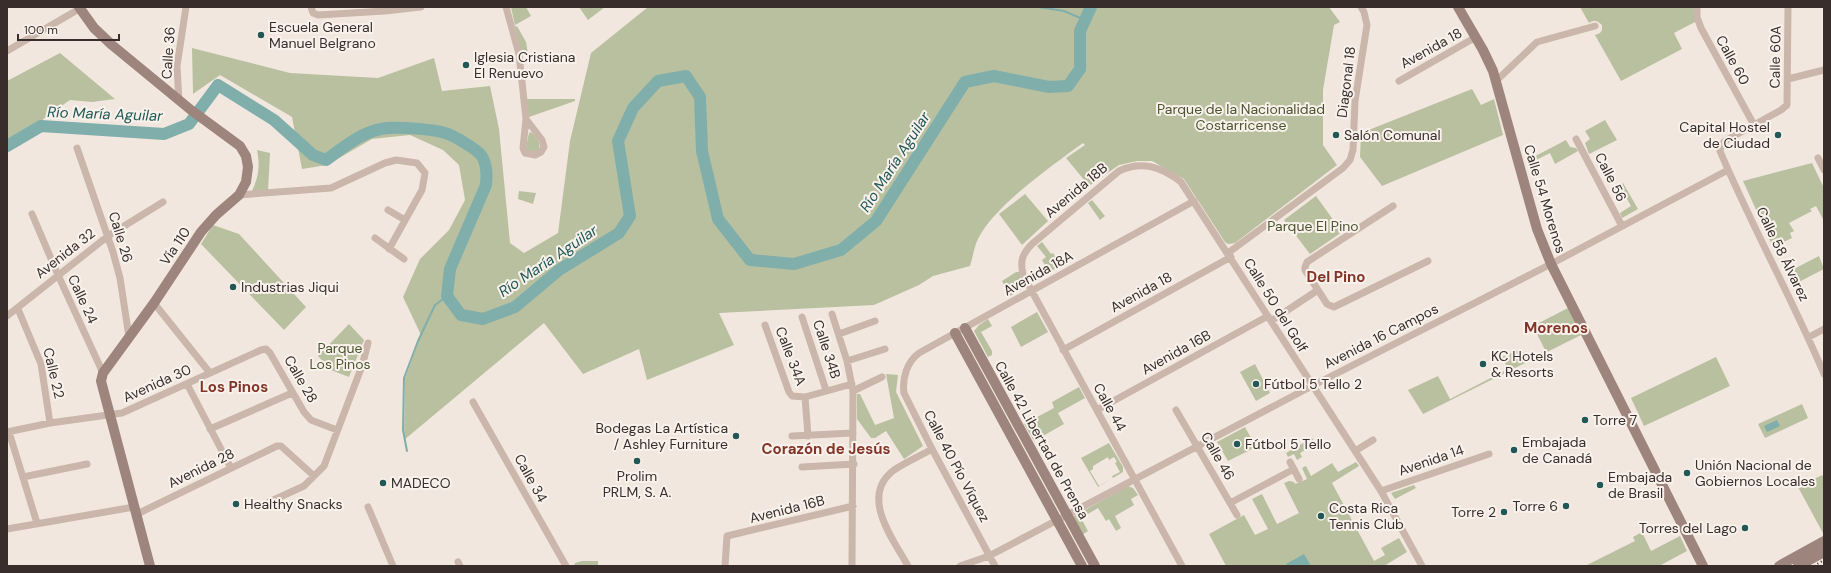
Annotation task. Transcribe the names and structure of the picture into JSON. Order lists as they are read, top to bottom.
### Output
{
  "streets": {
    "main road": ["Calle 54 Morenos", "Vía 110", "Calle 42 Libertad de Prensa"],
    "street": [
      "Avenida 18",
      "Calle 36",
      "Calle 60A",
      "Calle 60",
      "Diagonal 18",
      "Calle 56",
      "Avenida 18B",
      "Calle 26",
      "Avenida 32",
      "Calle 58 Álvarez",
      "Avenida 18A",
      "Calle 24",
      "Calle 50 del Golf",
      "Avenida 16 Campos",
      "Calle 34B",
      "Avenida 16B",
      "Calle 34A",
      "Calle 22",
      "Calle 28",
      "Avenida 30",
      "Calle 44",
      "Calle 46",
      "Avenida 14",
      "Calle 40 Pío Víquez",
      "Avenida 28",
      "Calle 34"
    ]
  },
  "crossings": [
    ["Avenida 18", "Diagonal 18"],
    ["Avenida 18", "Calle 54 Morenos"],
    ["Avenida 18", "Calle 50 del Golf"],
    ["Avenida 18", "Calle 44"],
    ["Calle 36", "Vía 110"],
    ["Calle 60A", "Calle 60"],
    ["Calle 60A", "Calle 58 Álvarez"],
    ["Calle 60", "Calle 58 Álvarez"],
    ["Calle 56", "Avenida 16 Campos"],
    ["Avenida 18B", "Avenida 18A"],
    ["Avenida 18B", "Calle 50 del Golf"],
    ["Avenida 18B", "Calle 44"],
    ["Calle 54 Morenos", "Avenida 16 Campos"],
    ["Calle 26", "Vía 110"],
    ["Calle 26", "Avenida 32"],
    ["Vía 110", "Calle 24"],
    ["Avenida 32", "Calle 24"],
    ["Avenida 32", "Calle 22"],
    ["Calle 58 Álvarez", "Avenida 16 Campos"],
    ["Avenida 18A", "Calle 50 del Golf"],
    ["Avenida 18A", "Calle 44"],
    ["Avenida 18A", "Calle 42 Libertad de Prensa"],
    ["Avenida 18A", "Calle 40 Pío Víquez"],
    ["Calle 50 del Golf", "Avenida 16 Campos"],
    ["Calle 50 del Golf", "Avenida 16B"],
    ["Calle 50 del Golf", "Avenida 14"],
    ["Avenida 16 Campos", "Calle 44"],
    ["Avenida 16 Campos", "Calle 42 Libertad de Prensa"],
    ["Avenida 16 Campos", "Calle 46"],
    ["Avenida 16 Campos", "Calle 40 Pío Víquez"],
    ["Avenida 16B", "Calle 44"],
    ["Calle 22", "Avenida 30"],
    ["Calle 28", "Avenida 30"]
  ],
  "districts": [
    "Del Pino",
    "Morenos",
    "Los Pinos",
    "Corazón de Jesús"
  ],
  "water": ["Río María Aguilar"],
  "parks": ["Parque de la Nacionalidad Costarricense", "Parque El Pino", "Parque Los Pinos"],
  "places": [
    "Escuela General Manuel Belgrano",
    "Iglesia Cristiana El Renuevo",
    "Salón Comunal",
    "Capital Hostel de Ciudad",
    "Industrias Jiqui",
    "KC Hotels & Resorts",
    "Fútbol 5 Tello 2",
    "Torre 7",
    "Bodegas La Artística / Ashley Furniture",
    "Fútbol 5 Tello",
    "Embajada de Canadá",
    "Prolim PRLM, S. A.",
    "Unión Nacional de Gobiernos Locales",
    "MADECO",
    "Embajada de Brasil",
    "Healthy Snacks",
    "Torre 6",
    "Torre 2",
    "Costa Rica Tennis Club",
    "Torres del Lago"
  ],
  "scale_bar": "100 m"
}
